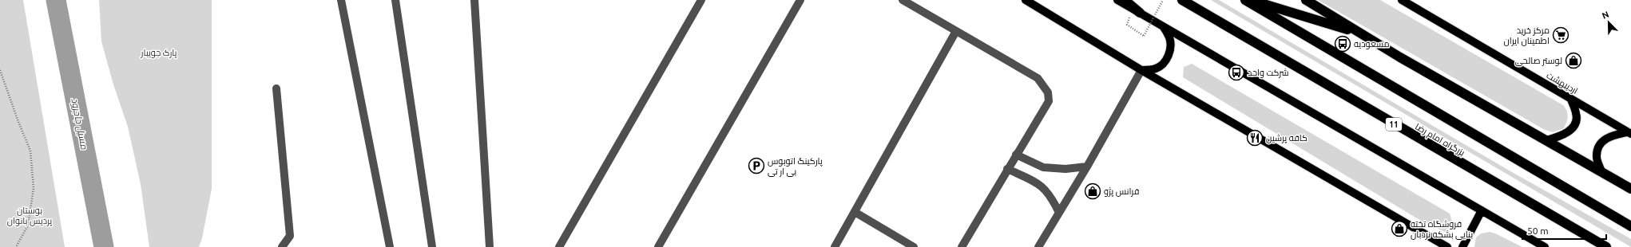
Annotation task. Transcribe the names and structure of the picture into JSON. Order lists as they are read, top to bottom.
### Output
{
  "streets": {
    "highway": ["11", "بزرگراه امام رضا"],
    "main road": ["اردیبهشت"]
  },
  "water": ["مسیل جاجرود"],
  "parks": ["پارک جویبار", "بوستان پردیس بانوان"],
  "places": {
    "supermarket": ["مرکز خرید اطمینان ایران"],
    "bus stop": ["مسعودیه", "شرکت واحد"],
    "shop": ["لوستر صالحی", "فرانس پژو", "فروشگاه تخته بنایی بشکه نردبان"],
    "restaurant": ["کافه پرشین"],
    "parking": ["پارکینگ اتوبوس بی ار تی"]
  },
  "scale_bar": "50 m",
  "north": "top left"
}
